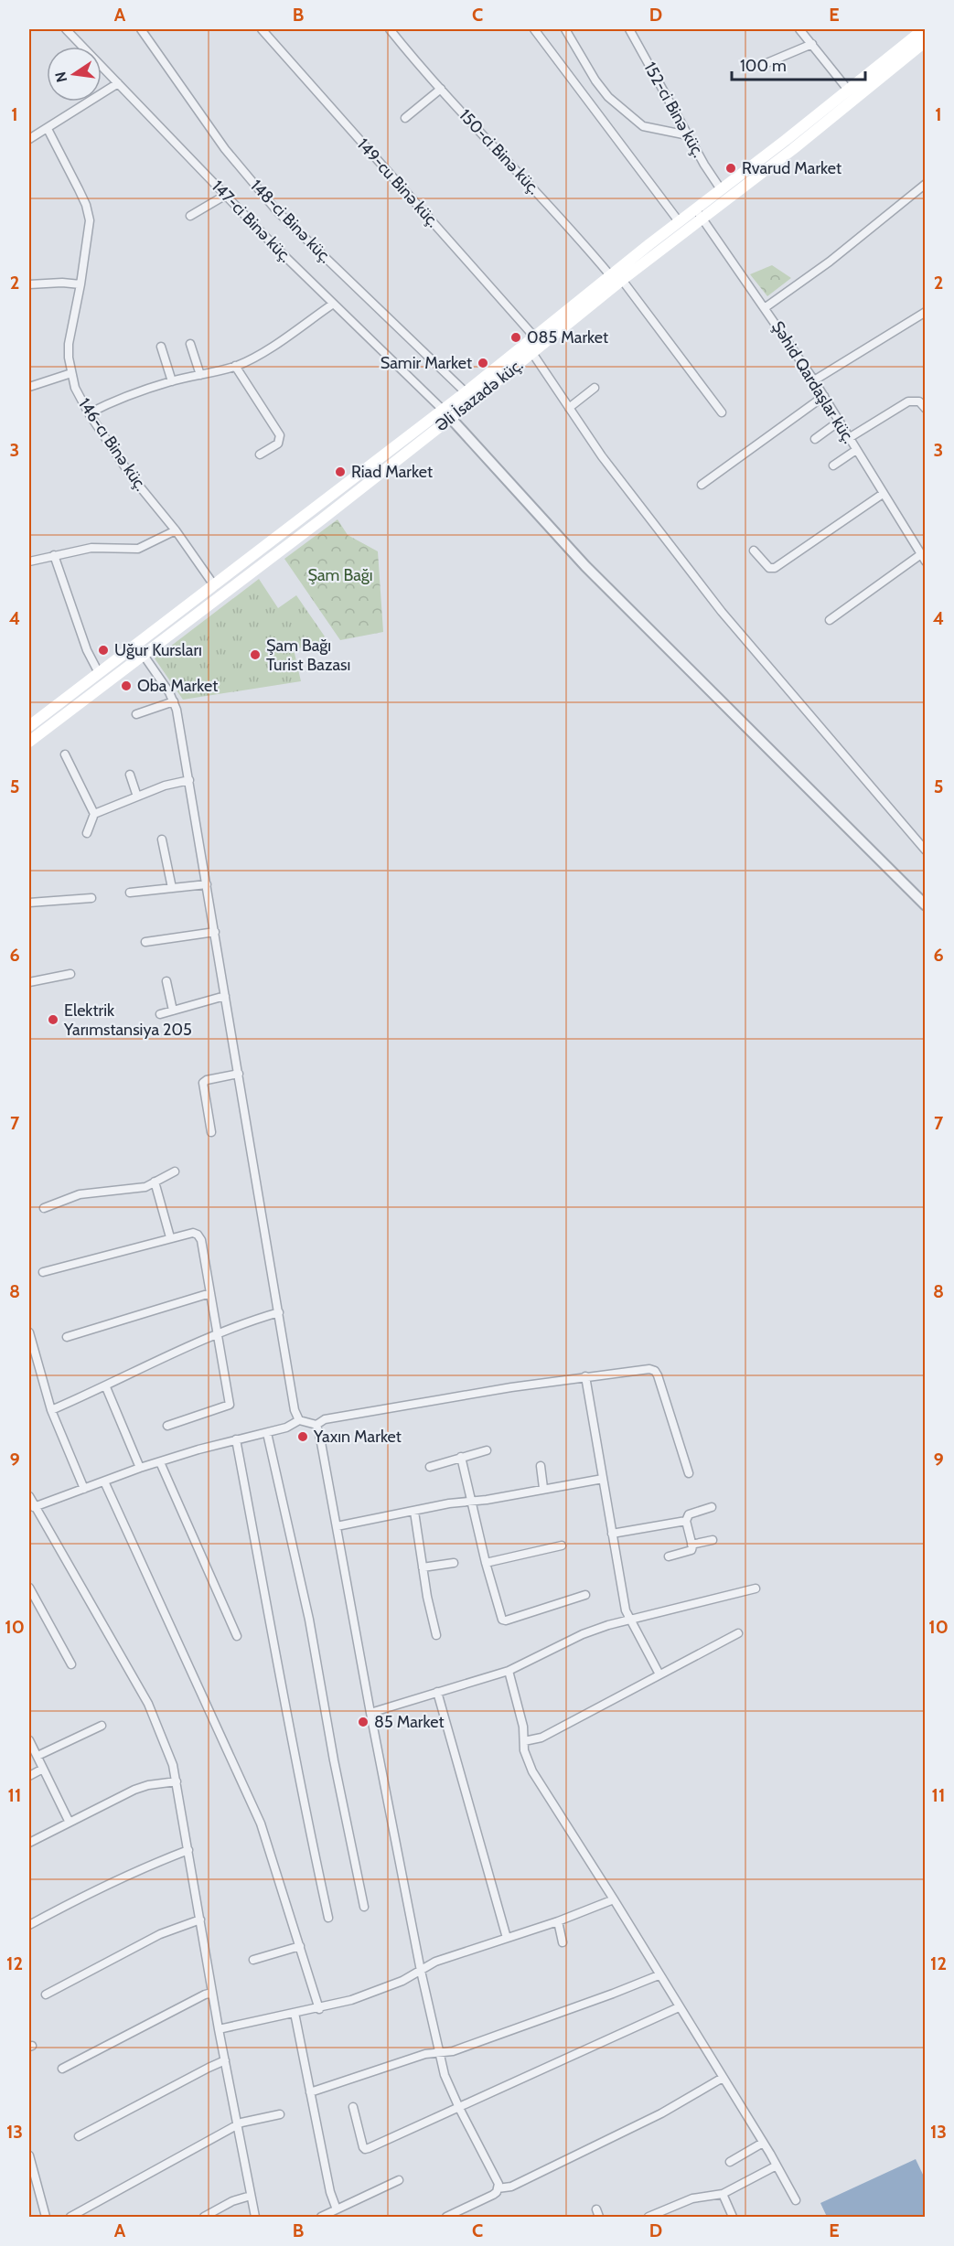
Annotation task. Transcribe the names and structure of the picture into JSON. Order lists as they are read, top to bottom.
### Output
{
  "streets": {
    "main road": ["Əli İsazadə küç."],
    "street": [
      "152-ci Binə küç.",
      "150-ci Binə küç.",
      "149-cu Binə küç.",
      "147-ci Binə küç.",
      "148-ci Binə küç.",
      "Şəhid Qardaşlar küç.",
      "146-cı Binə küç."
    ]
  },
  "crossings": [
    ["152-ci Binə küç.", "Əli İsazadə küç."],
    ["150-ci Binə küç.", "Əli İsazadə küç."],
    ["149-cu Binə küç.", "Əli İsazadə küç."],
    ["147-ci Binə küç.", "Əli İsazadə küç."],
    ["148-ci Binə küç.", "Əli İsazadə küç."],
    ["Şəhid Qardaşlar küç.", "Əli İsazadə küç."],
    ["Əli İsazadə küç.", "146-cı Binə küç."]
  ],
  "parks": ["Şam Bağı"],
  "places": [
    "Rvarud Market",
    "085 Market",
    "Samir Market",
    "Riad Market",
    "Uğur Kursları",
    "Şam Bağı Turist Bazası",
    "Oba Market",
    "Elektrik Yarımstansiya 205",
    "Yaxın Market",
    "85 Market"
  ],
  "scale_bar": "100 m",
  "north": "left",
  "grid": {
    "columns": [
      "A",
      "B",
      "C",
      "D",
      "E"
    ],
    "rows": [
      "1",
      "2",
      "3",
      "4",
      "5",
      "6",
      "7",
      "8",
      "9",
      "10",
      "11",
      "12",
      "13"
    ]
  }
}
